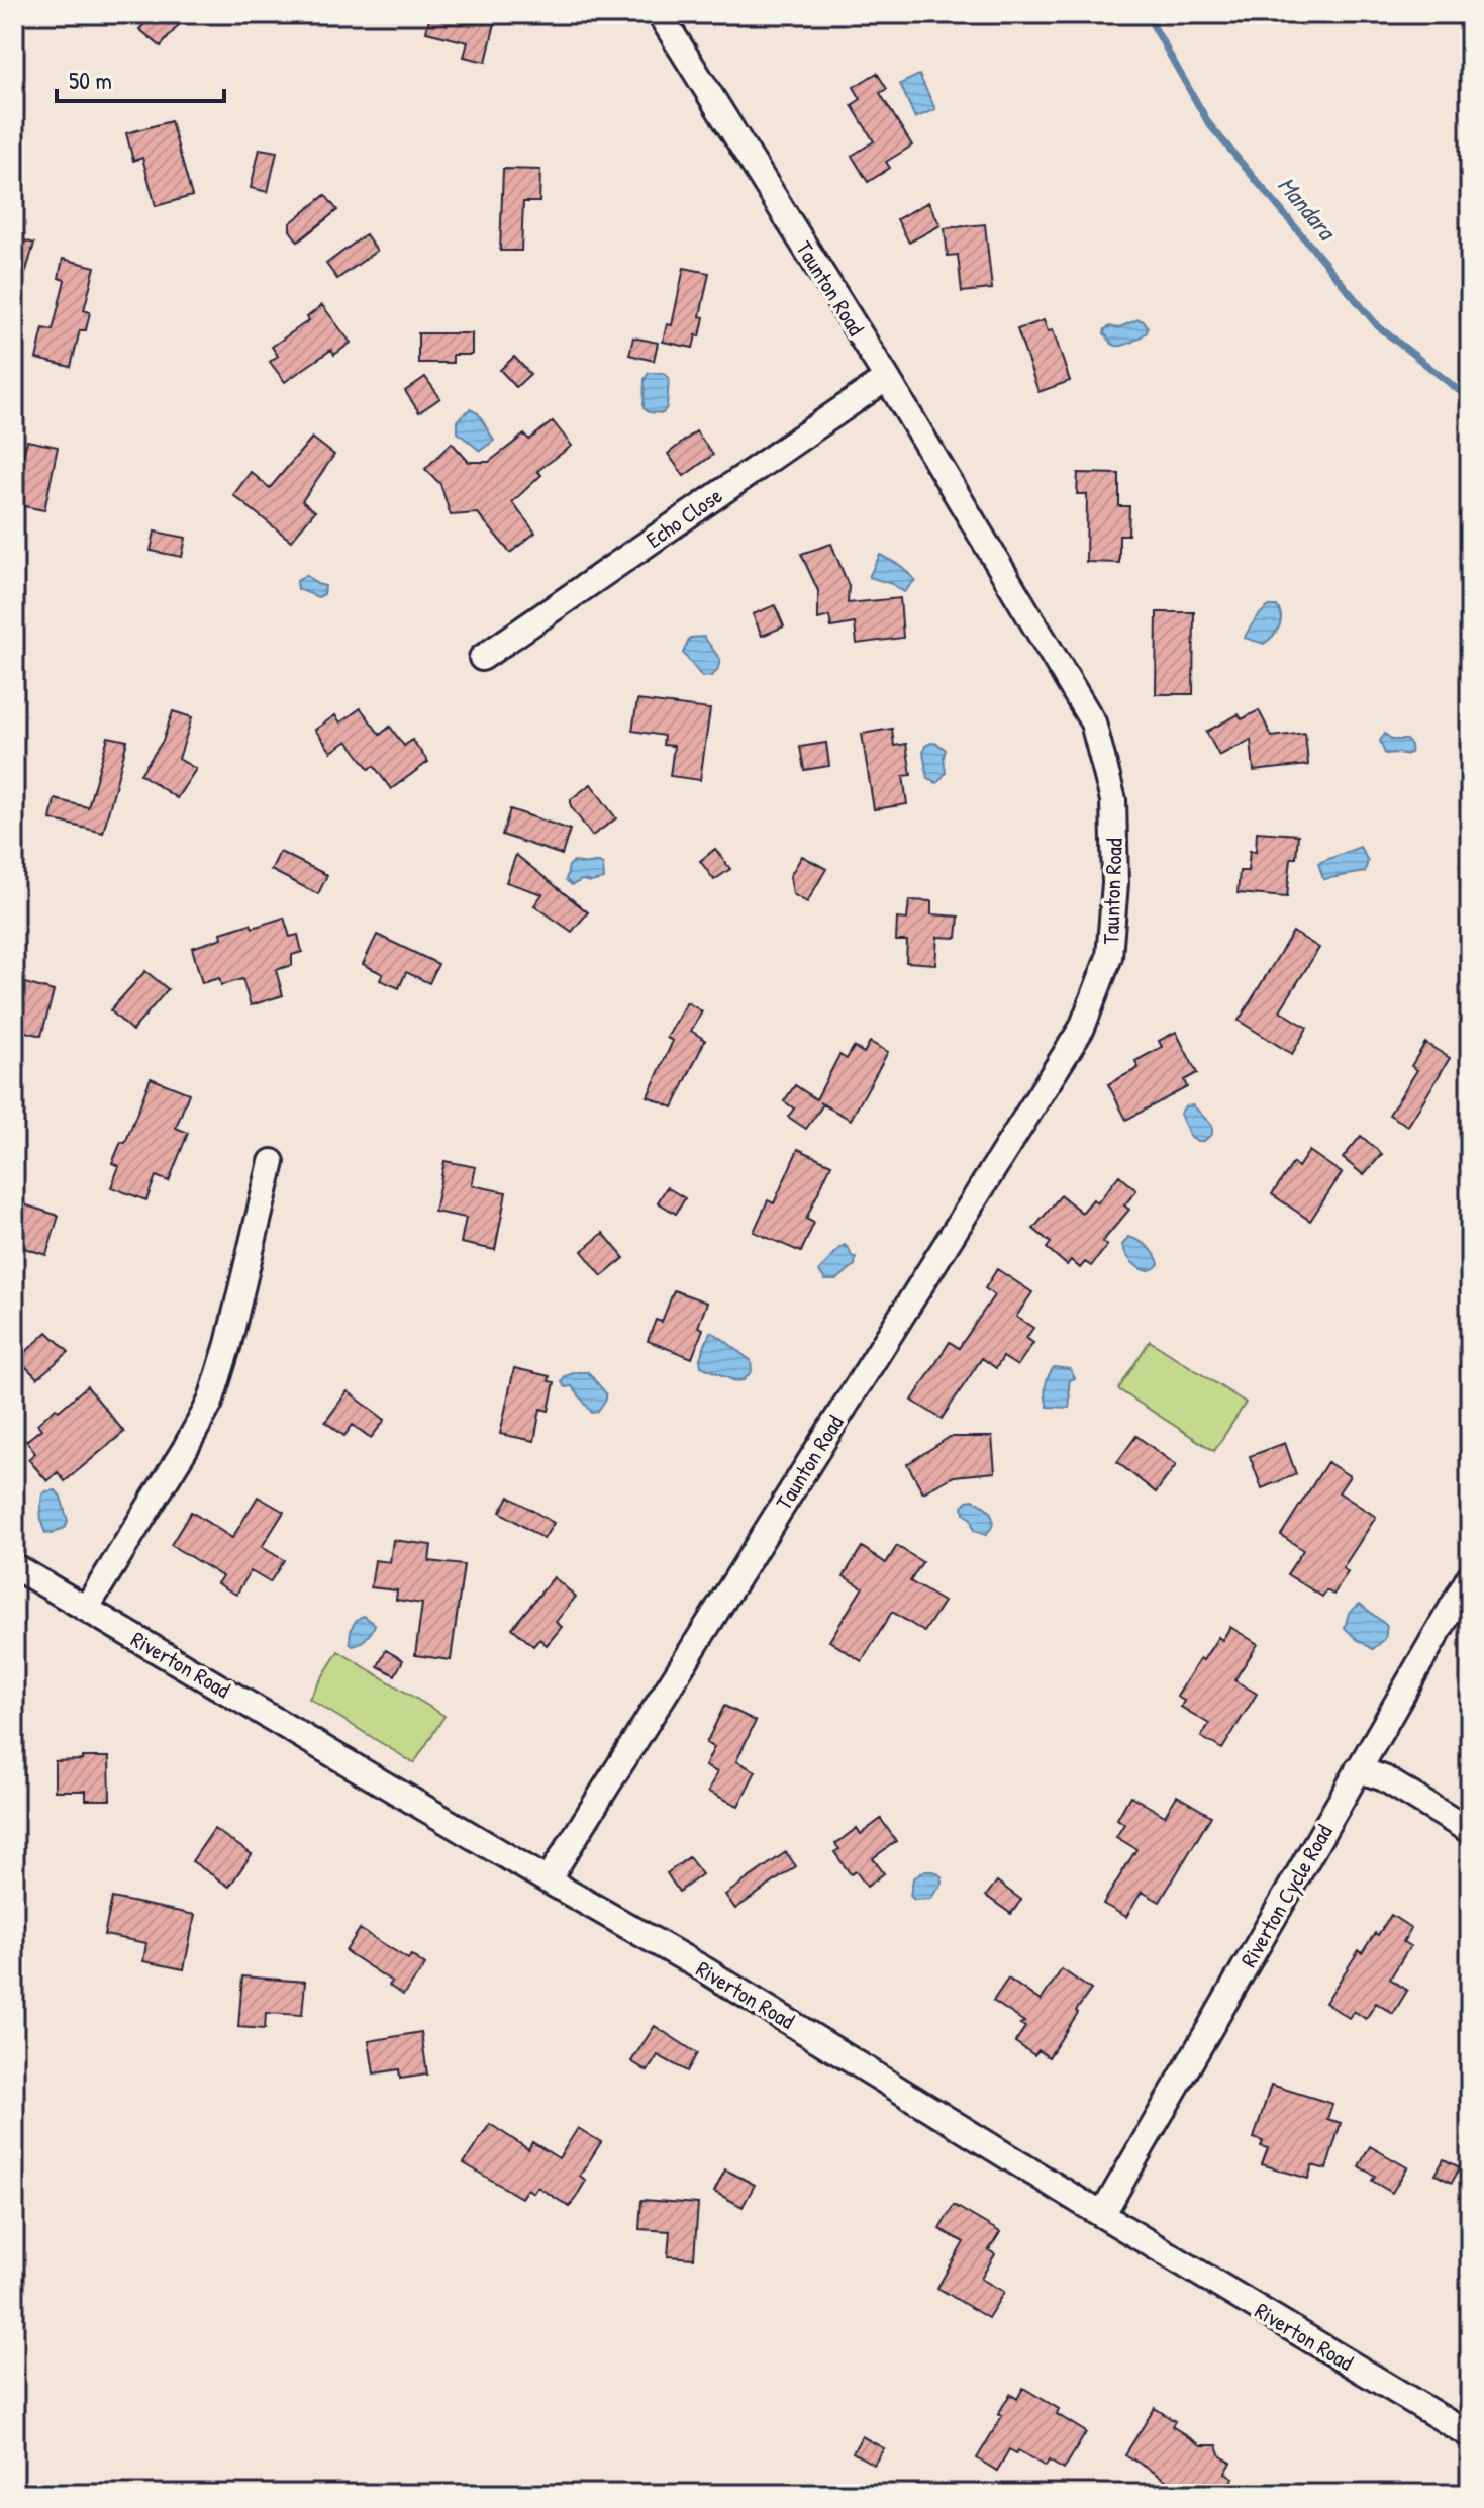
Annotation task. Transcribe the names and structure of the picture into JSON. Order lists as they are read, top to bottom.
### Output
{
  "streets": {
    "street": [
      "Taunton Road",
      "Echo Close",
      "Riverton Road",
      "Riverton Cycle Road"
    ]
  },
  "crossings": [
    ["Taunton Road", "Echo Close"],
    ["Taunton Road", "Riverton Road"],
    ["Riverton Road", "Riverton Cycle Road"]
  ],
  "water": ["Mandara"],
  "scale_bar": "50 m"
}
